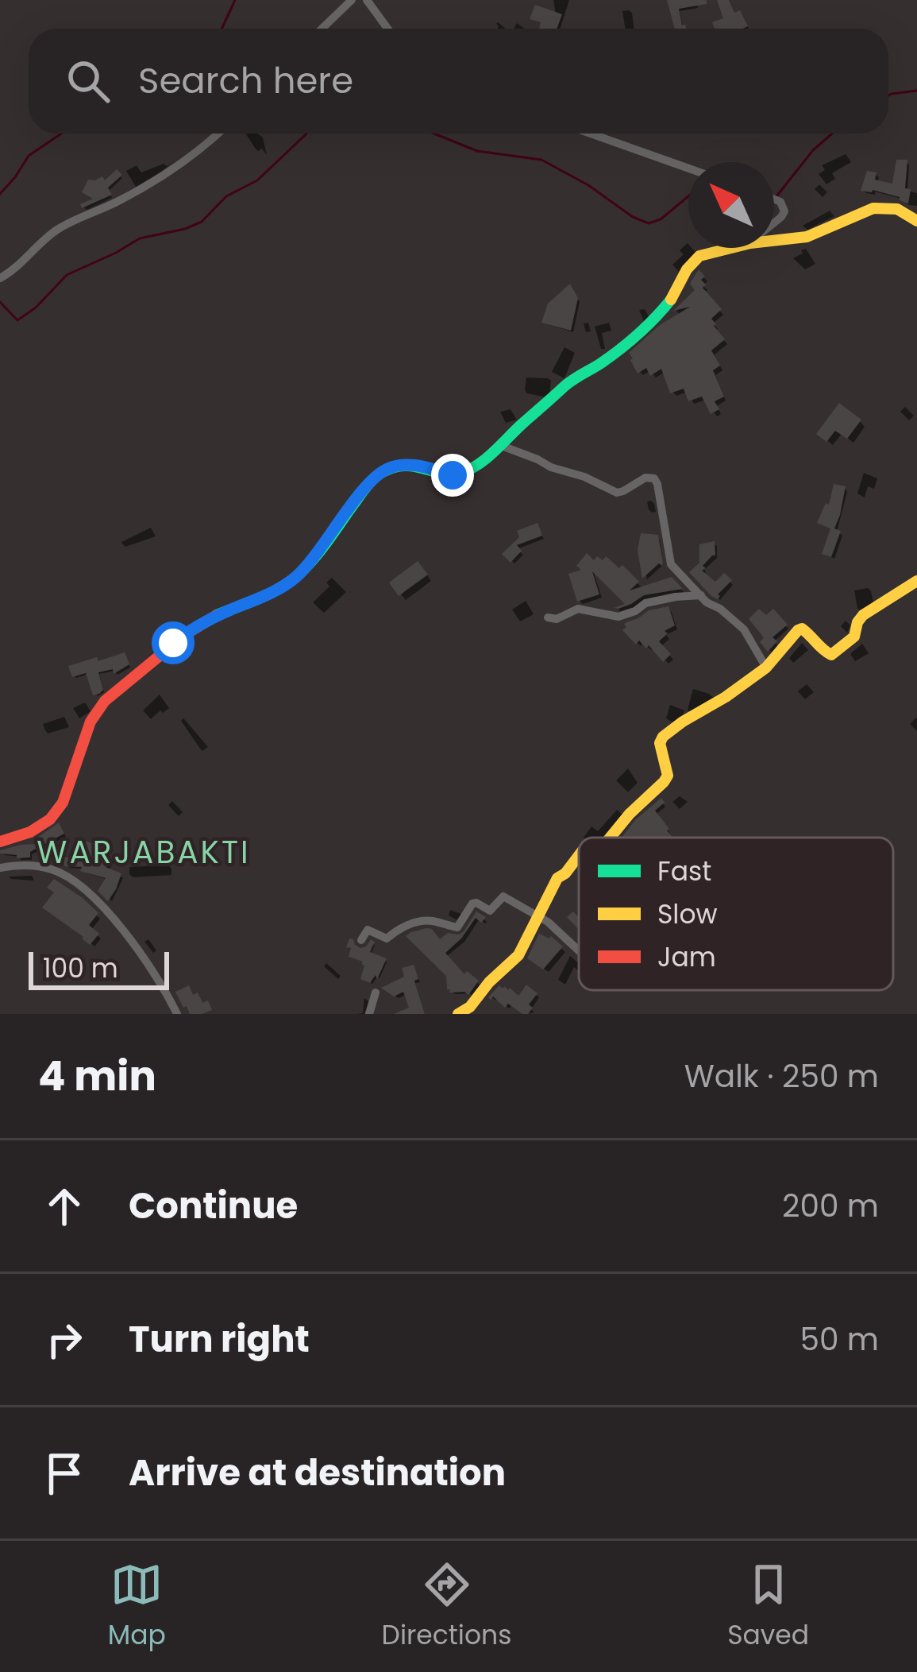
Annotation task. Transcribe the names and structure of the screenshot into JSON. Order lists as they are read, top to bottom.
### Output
{
  "districts": ["WARJABAKTI"],
  "legend": ["Fast", "Slow", "Jam"],
  "scale_bar": "100 m",
  "north": "top left",
  "page": {
    "search": "Search here",
    "scale": "100 m",
    "heading": ["4 min", "Walk · 250 m"],
    "list": [
      ["Continue", "200 m"],
      ["Turn right", "50 m"],
      "Arrive at destination"
    ],
    "nav": ["Map", "Directions", "Saved"]
  }
}
